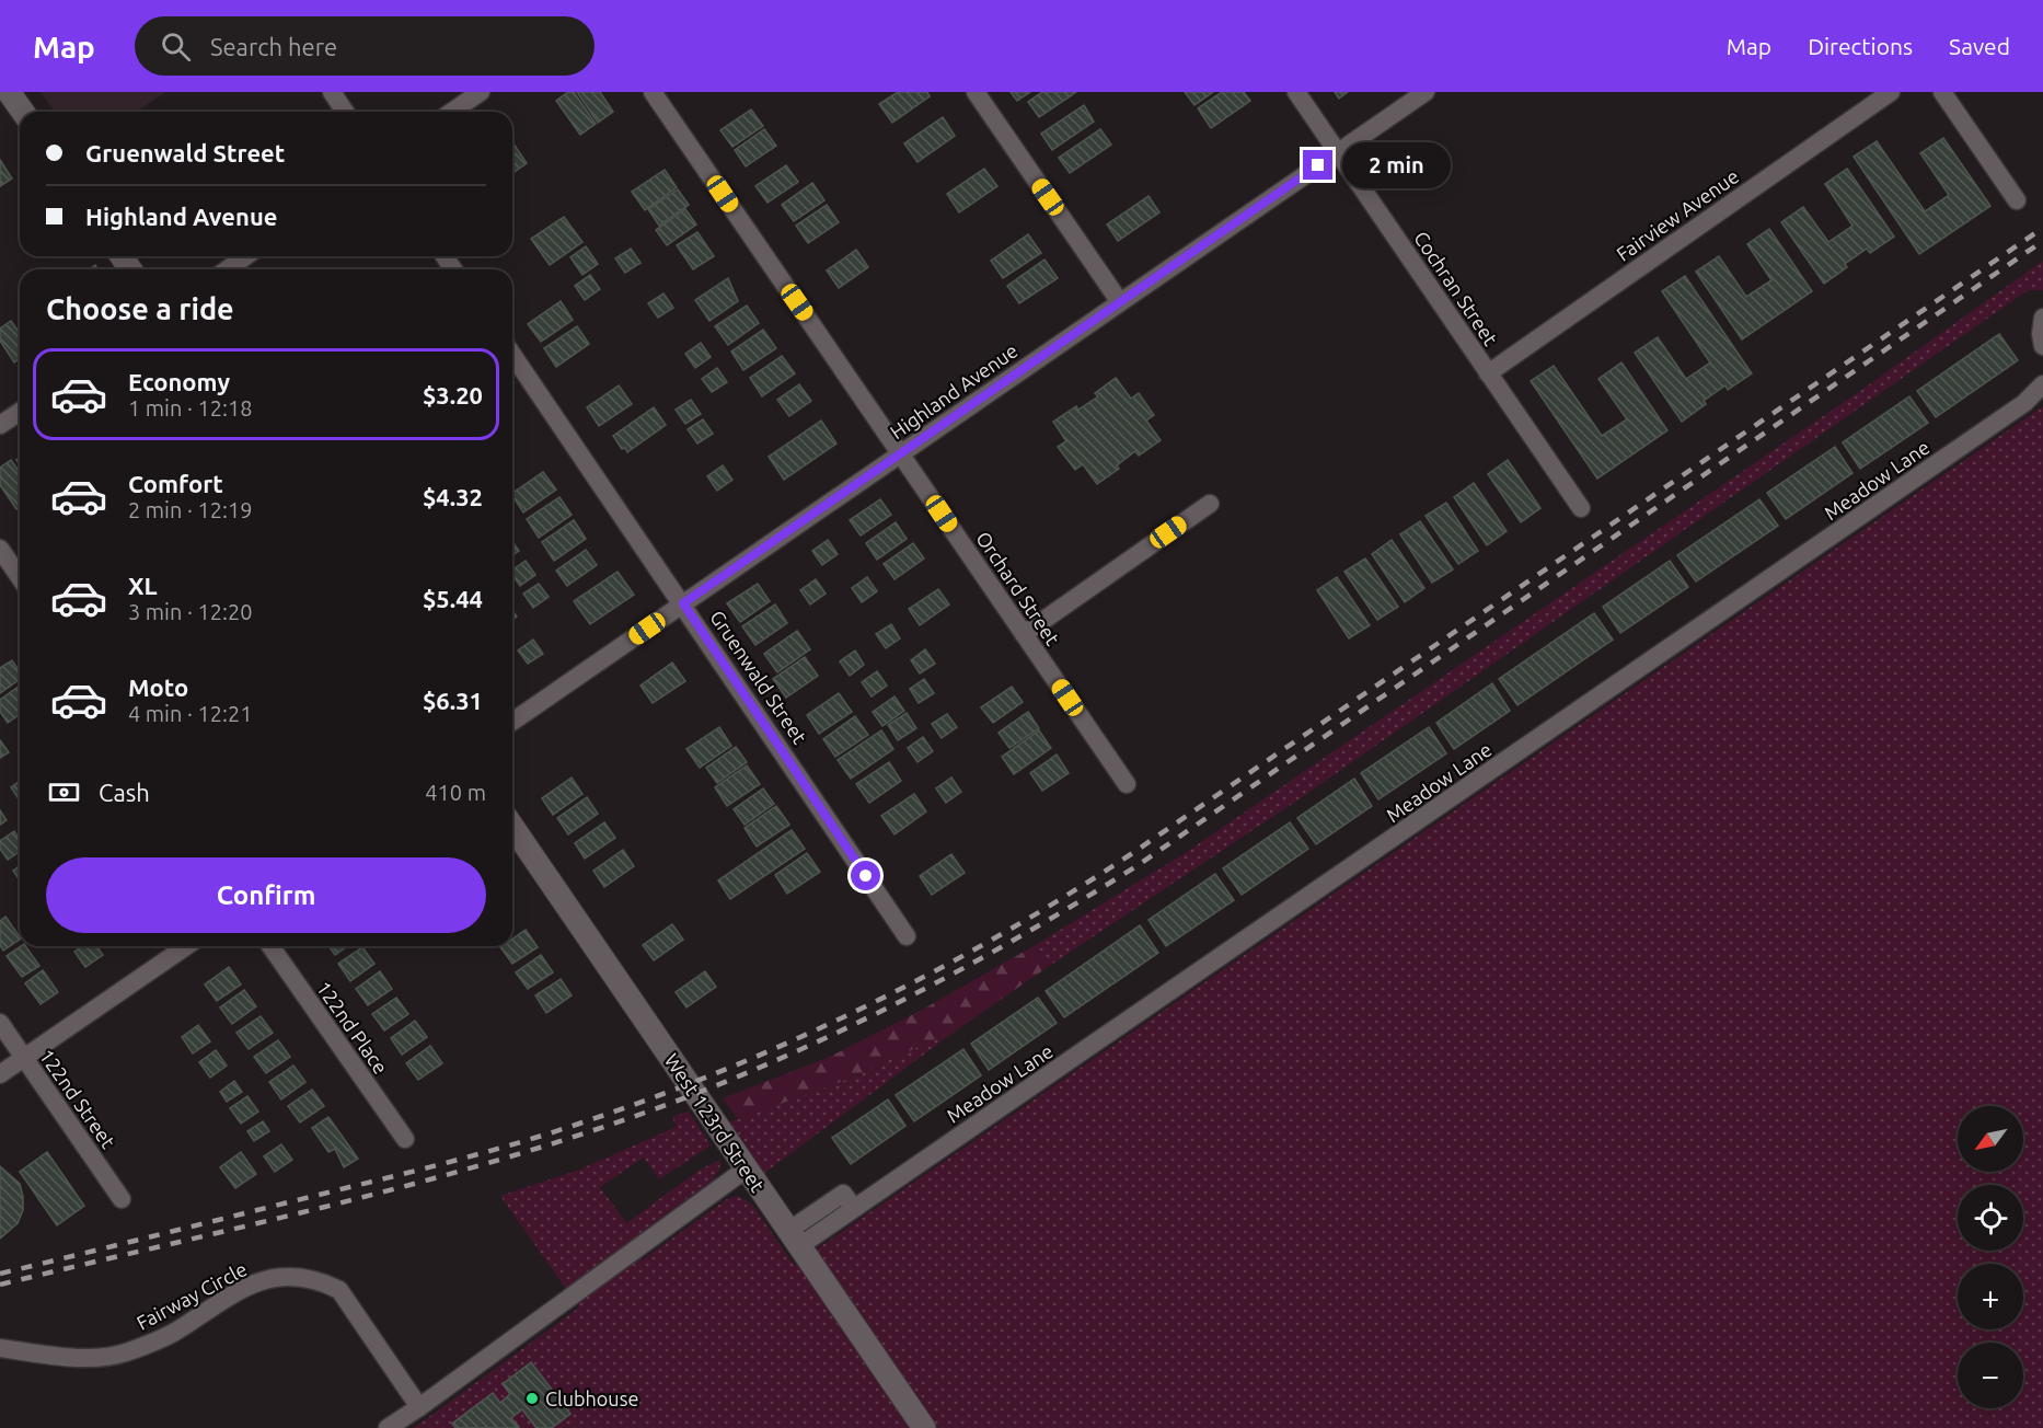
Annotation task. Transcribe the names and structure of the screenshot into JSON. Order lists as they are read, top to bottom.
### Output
{
  "streets": {
    "street": [
      "Fairview Avenue",
      "Cochran Street",
      "Highland Avenue",
      "Meadow Lane",
      "Orchard Street",
      "Gruenwald Street",
      "122nd Place",
      "122nd Street",
      "West 123rd Street",
      "Fairway Circle"
    ]
  },
  "crossings": [
    ["Fairview Avenue", "Cochran Street"],
    ["Cochran Street", "Highland Avenue"],
    ["Highland Avenue", "Orchard Street"],
    ["Highland Avenue", "Gruenwald Street"],
    ["Meadow Lane", "West 123rd Street"]
  ],
  "places": ["Clubhouse"],
  "north": "bottom left",
  "page": {
    "header": "Map",
    "search": "Search here",
    "nav": ["Map", "Directions", "Saved"],
    "banner": ["Gruenwald Street", "Highland Avenue"],
    "bubble": "2 min",
    "heading": "Choose a ride",
    "list": [
      {
        "name": "Economy",
        "note": "1 min · 12:18",
        "value": "$3.20"
      },
      {
        "name": "Comfort",
        "note": "2 min · 12:19",
        "value": "$4.32"
      },
      {
        "name": "XL",
        "note": "3 min · 12:20",
        "value": "$5.44"
      },
      {
        "name": "Moto",
        "note": "4 min · 12:21",
        "value": "$6.31"
      }
    ],
    "pay": ["Cash", "410 m"],
    "buttons": "Confirm",
    "map_buttons": ["+", "−"]
  }
}
